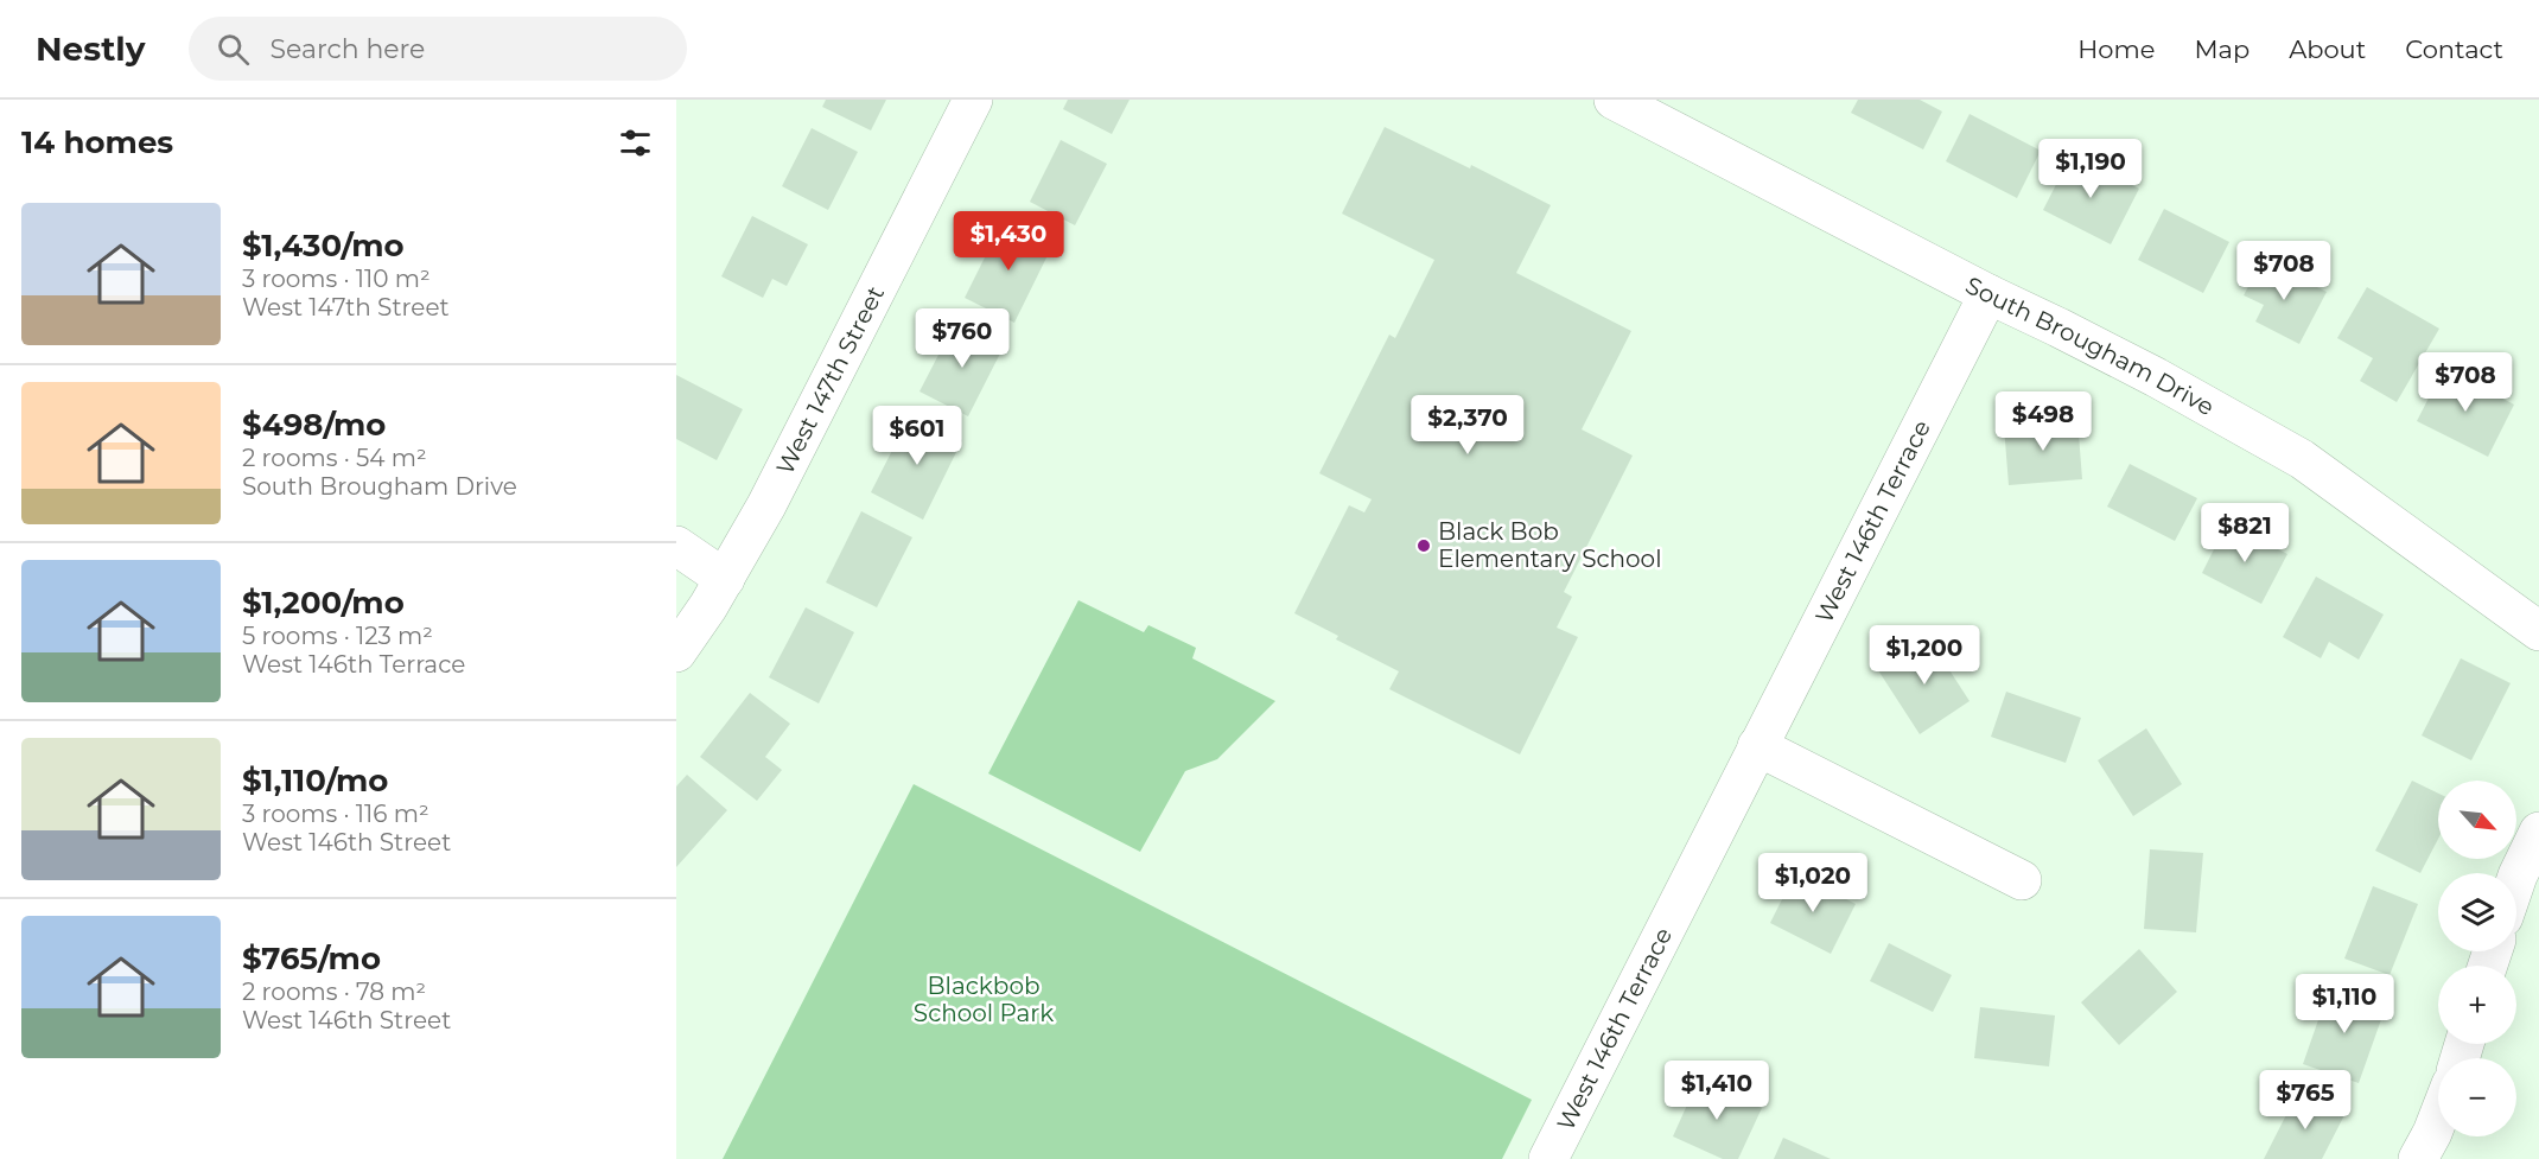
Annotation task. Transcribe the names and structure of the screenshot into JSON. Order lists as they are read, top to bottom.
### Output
{
  "streets": {
    "street": ["South Brougham Drive", "West 147th Street", "West 146th Terrace"]
  },
  "crossings": [
    ["South Brougham Drive", "West 146th Terrace"]
  ],
  "parks": ["Blackbob School Park"],
  "places": ["Black Bob Elementary School"],
  "north": "bottom right",
  "page": {
    "header": "Nestly",
    "search": "Search here",
    "nav": [
      "Home",
      "Map",
      "About",
      "Contact"
    ],
    "heading": "14 homes",
    "price": [
      "$1,190",
      "$1,430",
      "$708",
      "$760",
      "$708",
      "$498",
      "$2,370",
      "$601",
      "$821",
      "$1,200",
      "$1,020",
      "$1,110",
      "$1,410",
      "$765"
    ],
    "list": [
      {
        "name": "$1,430/mo",
        "note": "3 rooms · 110 m² · West 147th Street"
      },
      {
        "name": "$498/mo",
        "note": "2 rooms · 54 m² · South Brougham Drive"
      },
      {
        "name": "$1,200/mo",
        "note": "5 rooms · 123 m² · West 146th Terrace"
      },
      {
        "name": "$1,110/mo",
        "note": "3 rooms · 116 m² · West 146th Street"
      },
      {
        "name": "$765/mo",
        "note": "2 rooms · 78 m² · West 146th Street"
      }
    ],
    "map_buttons": ["+", "−"]
  }
}
